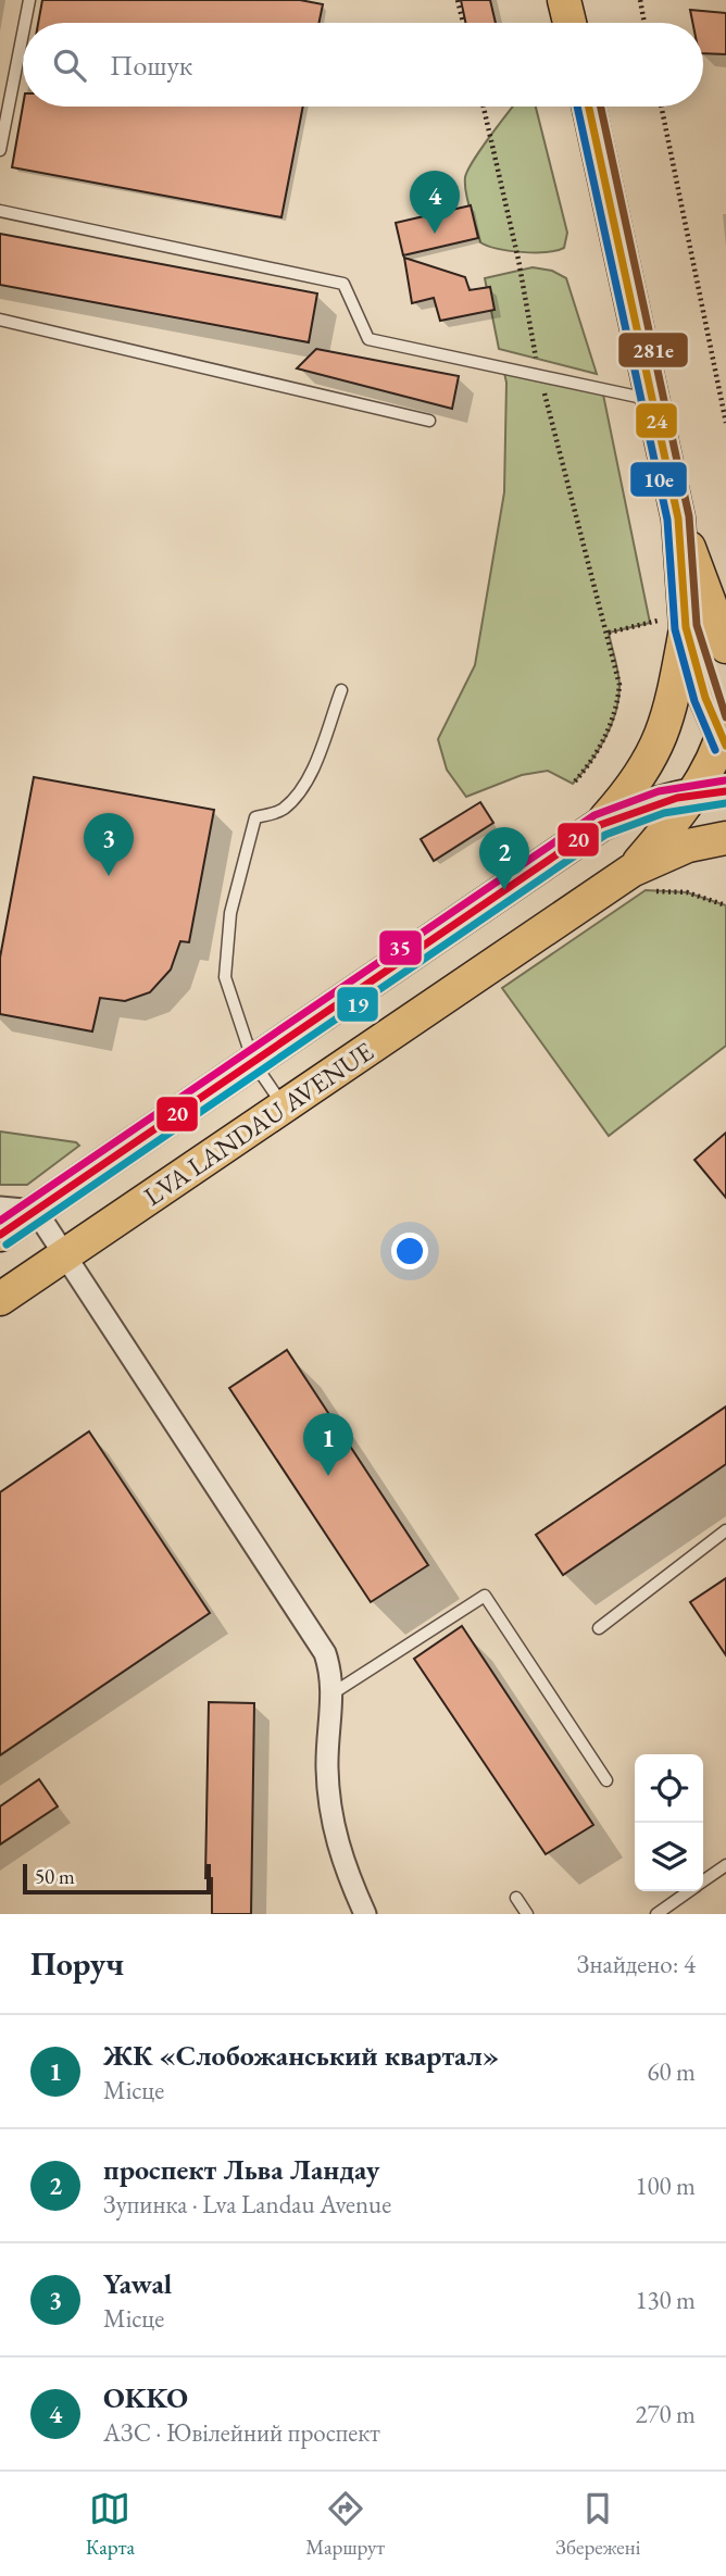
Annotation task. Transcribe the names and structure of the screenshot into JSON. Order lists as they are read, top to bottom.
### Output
{
  "streets": {
    "main road": ["LVA LANDAU AVENUE"]
  },
  "lines": [
    "transit line 24",
    "transit line 10е",
    "transit line 281е",
    "transit line 35",
    "transit line 20",
    "transit line 19"
  ],
  "scale_bar": "50 m",
  "page": {
    "search": "Пошук",
    "pins": [
      "4",
      "3",
      "2",
      "1"
    ],
    "scale": "50 m",
    "heading": ["Поруч", "Знайдено: 4"],
    "list": [
      {
        "mark": "1",
        "name": "ЖК «Слобожанський квартал»",
        "note": "Місце",
        "value": "60 m"
      },
      {
        "mark": "2",
        "name": "проспект Льва Ландау",
        "note": "Зупинка · Lva Landau Avenue",
        "value": "100 m"
      },
      {
        "mark": "3",
        "name": "Yawal",
        "note": "Місце",
        "value": "130 m"
      },
      {
        "mark": "4",
        "name": "OKKO",
        "note": "АЗС · Ювілейний проспект",
        "value": "270 m"
      }
    ],
    "nav": ["Карта", "Маршрут", "Збережені"]
  }
}
